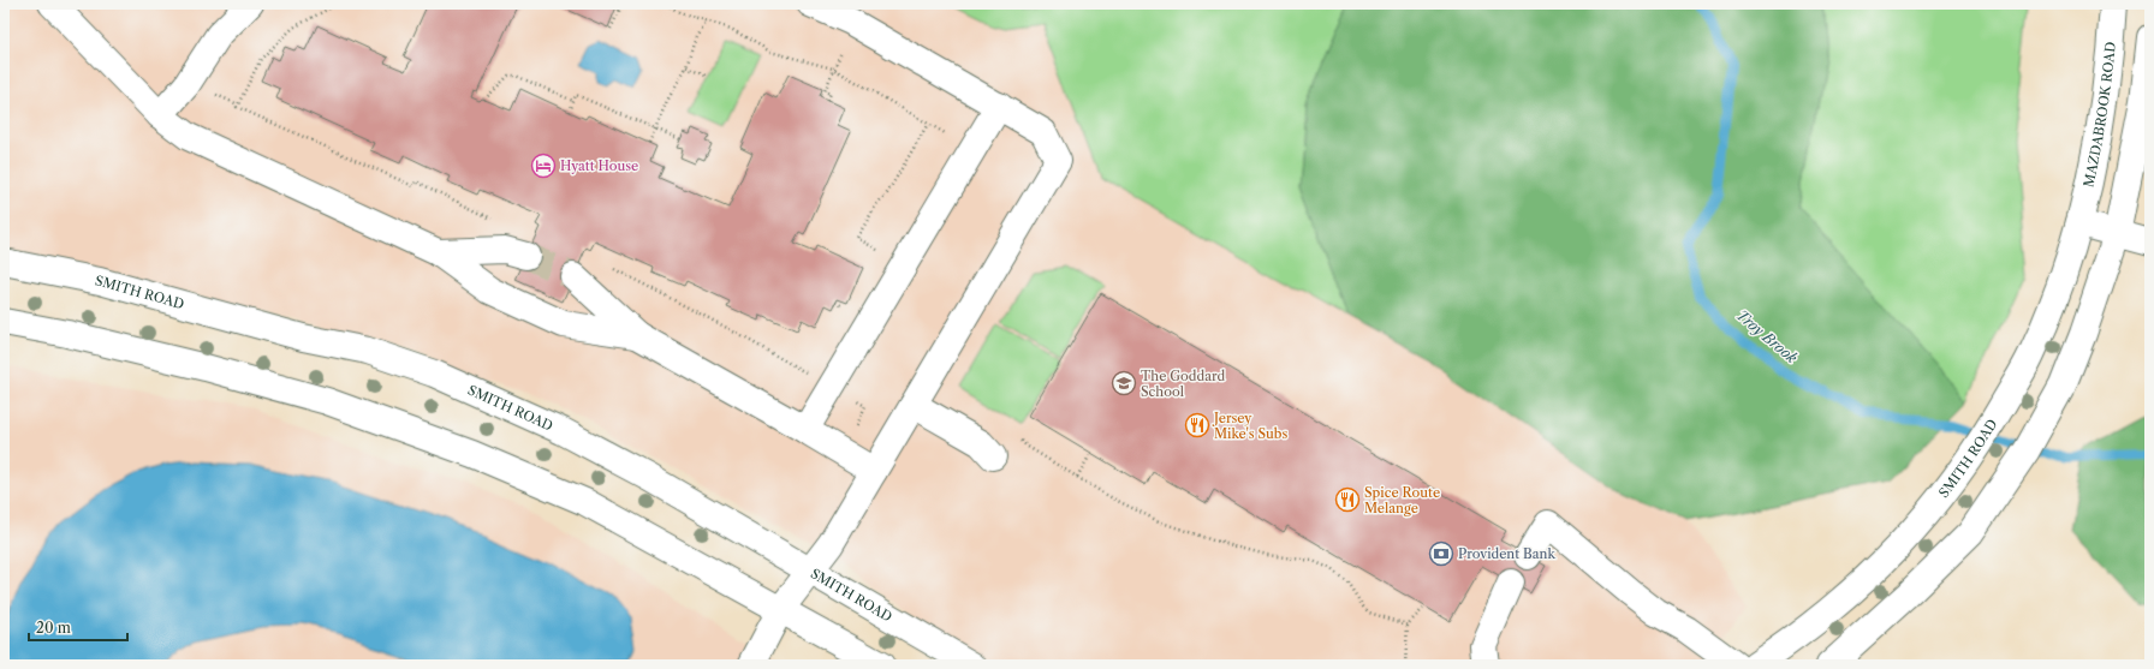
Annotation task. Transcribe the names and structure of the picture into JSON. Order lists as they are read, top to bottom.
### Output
{
  "streets": {
    "street": ["MAZDABROOK ROAD", "SMITH ROAD"]
  },
  "crossings": [
    ["MAZDABROOK ROAD", "SMITH ROAD"]
  ],
  "water": ["Troy Brook"],
  "places": {
    "hotel": ["Hyatt House"],
    "school or university": ["The Goddard School"],
    "restaurant": ["Jersey Mike's Subs", "Spice Route Melange"],
    "bank": ["Provident Bank"]
  },
  "scale_bar": "20 m"
}
